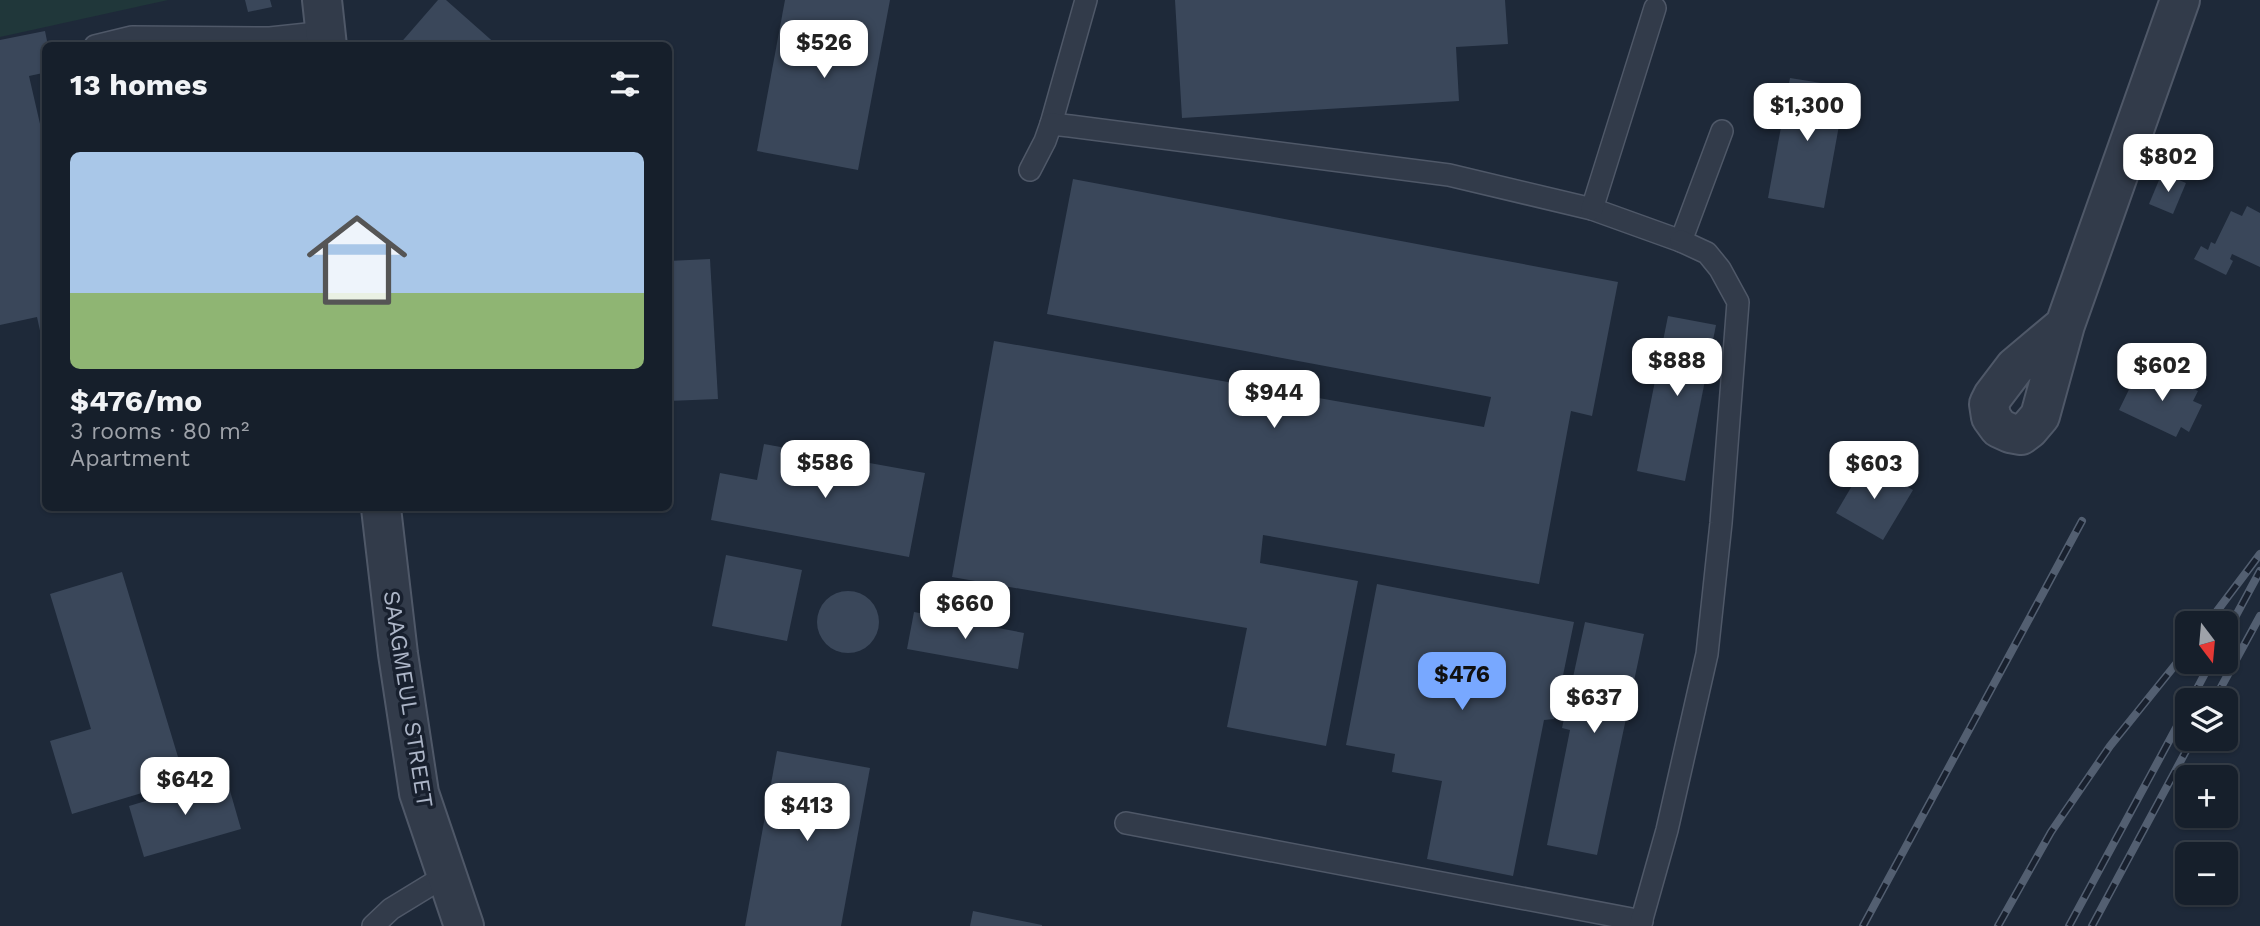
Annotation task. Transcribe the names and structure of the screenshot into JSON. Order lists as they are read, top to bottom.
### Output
{
  "streets": {
    "street": ["SAAGMEUL STREET"]
  },
  "north": "bottom",
  "page": {
    "price": [
      "$526",
      "$1,300",
      "$802",
      "$888",
      "$602",
      "$944",
      "$586",
      "$603",
      "$660",
      "$476",
      "$637",
      "$642",
      "$413"
    ],
    "heading": "13 homes",
    "list": [
      {
        "name": "$476/mo",
        "note": "3 rooms · 80 m² · Apartment"
      }
    ],
    "map_buttons": ["+", "−"]
  }
}
